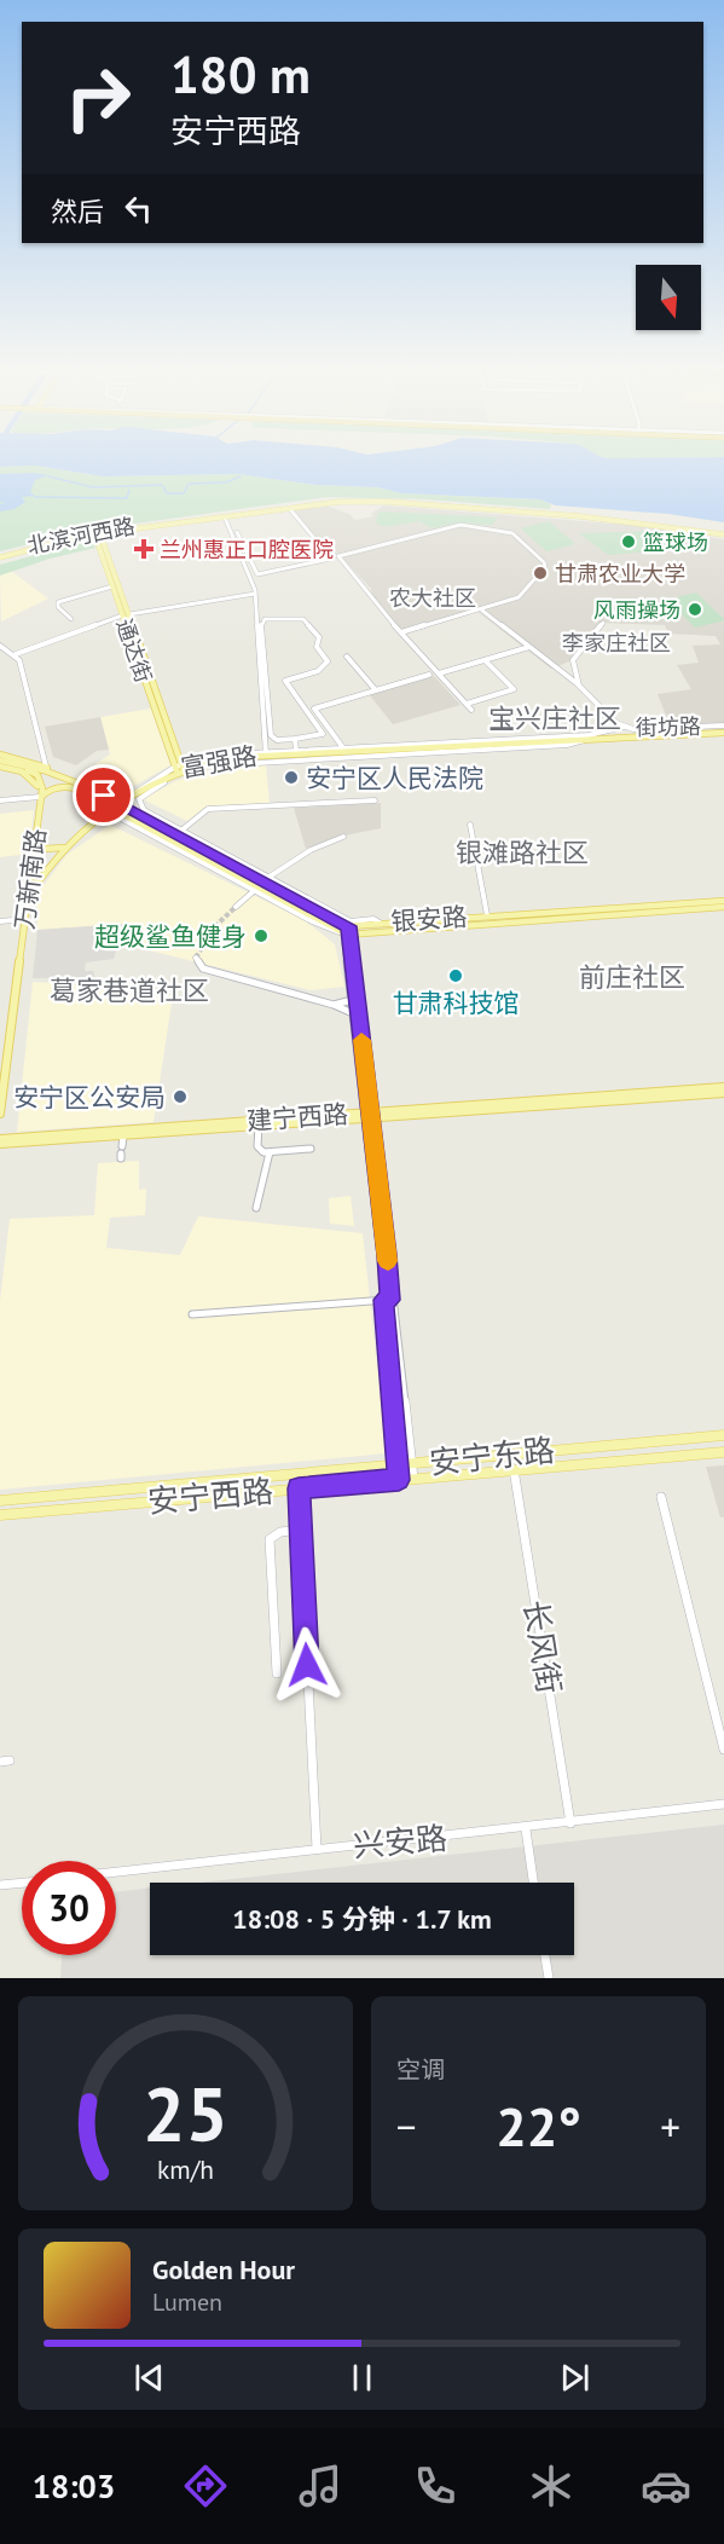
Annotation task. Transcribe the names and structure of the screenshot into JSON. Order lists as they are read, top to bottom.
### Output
{
  "streets": {
    "main road": [
      "北滨河西路",
      "通达街",
      "富强路",
      "万新南路",
      "银安路",
      "建宁西路",
      "安宁东路",
      "安宁西路"
    ],
    "street": ["街坊路", "长风街", "兴安路"]
  },
  "crossings": [
    ["北滨河西路", "通达街"],
    ["通达街", "富强路"],
    ["安宁西路", "长风街"],
    ["长风街", "兴安路"]
  ],
  "districts": [
    "农大社区",
    "李家庄社区",
    "宝兴庄社区",
    "银滩路社区",
    "前庄社区",
    "葛家巷道社区"
  ],
  "places": {
    "other": [
      "篮球场",
      "甘肃农业大学",
      "风雨操场",
      "安宁区人民法院",
      "超级鲨鱼健身",
      "甘肃科技馆",
      "安宁区公安局"
    ],
    "health": ["兰州惠正口腔医院"]
  },
  "north": "bottom",
  "page": {
    "turn": ["180 m", "安宁西路"],
    "then": "然后",
    "limit": "30",
    "trip": "18:08 · 5 分钟 · 1.7 km",
    "tile": "空调",
    "heat": ["−", "22°", "+"],
    "song": ["Golden Hour", "Lumen"],
    "tabs": "18:03",
    "gauge": ["25", "km/h"]
  }
}
